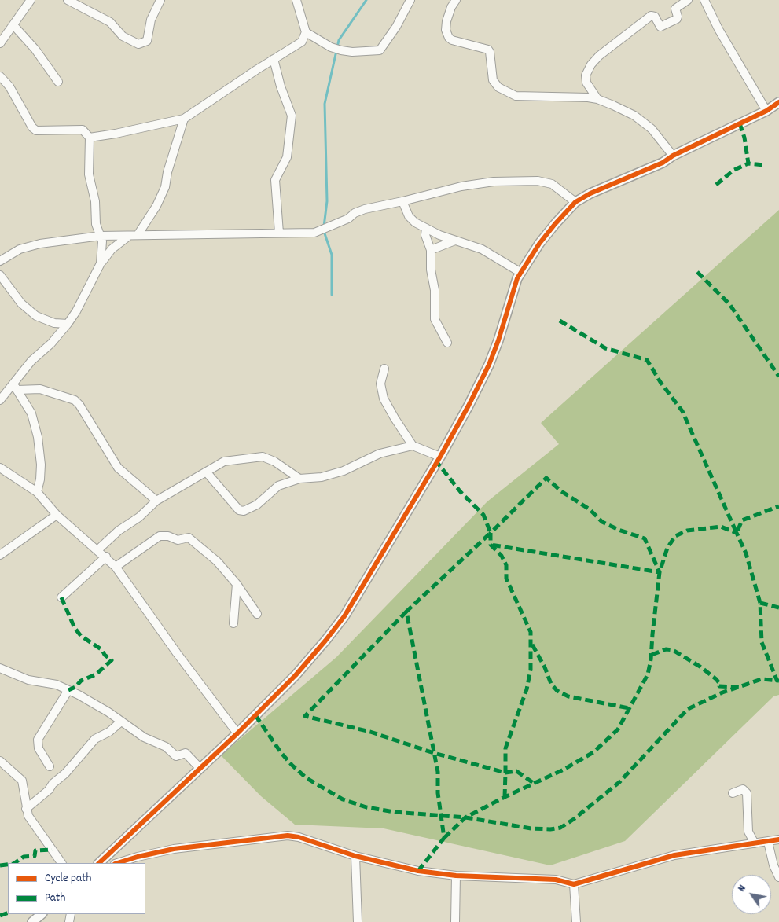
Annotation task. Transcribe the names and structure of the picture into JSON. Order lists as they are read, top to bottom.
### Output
{
  "legend": ["Cycle path", "Path"],
  "north": "top left"
}
